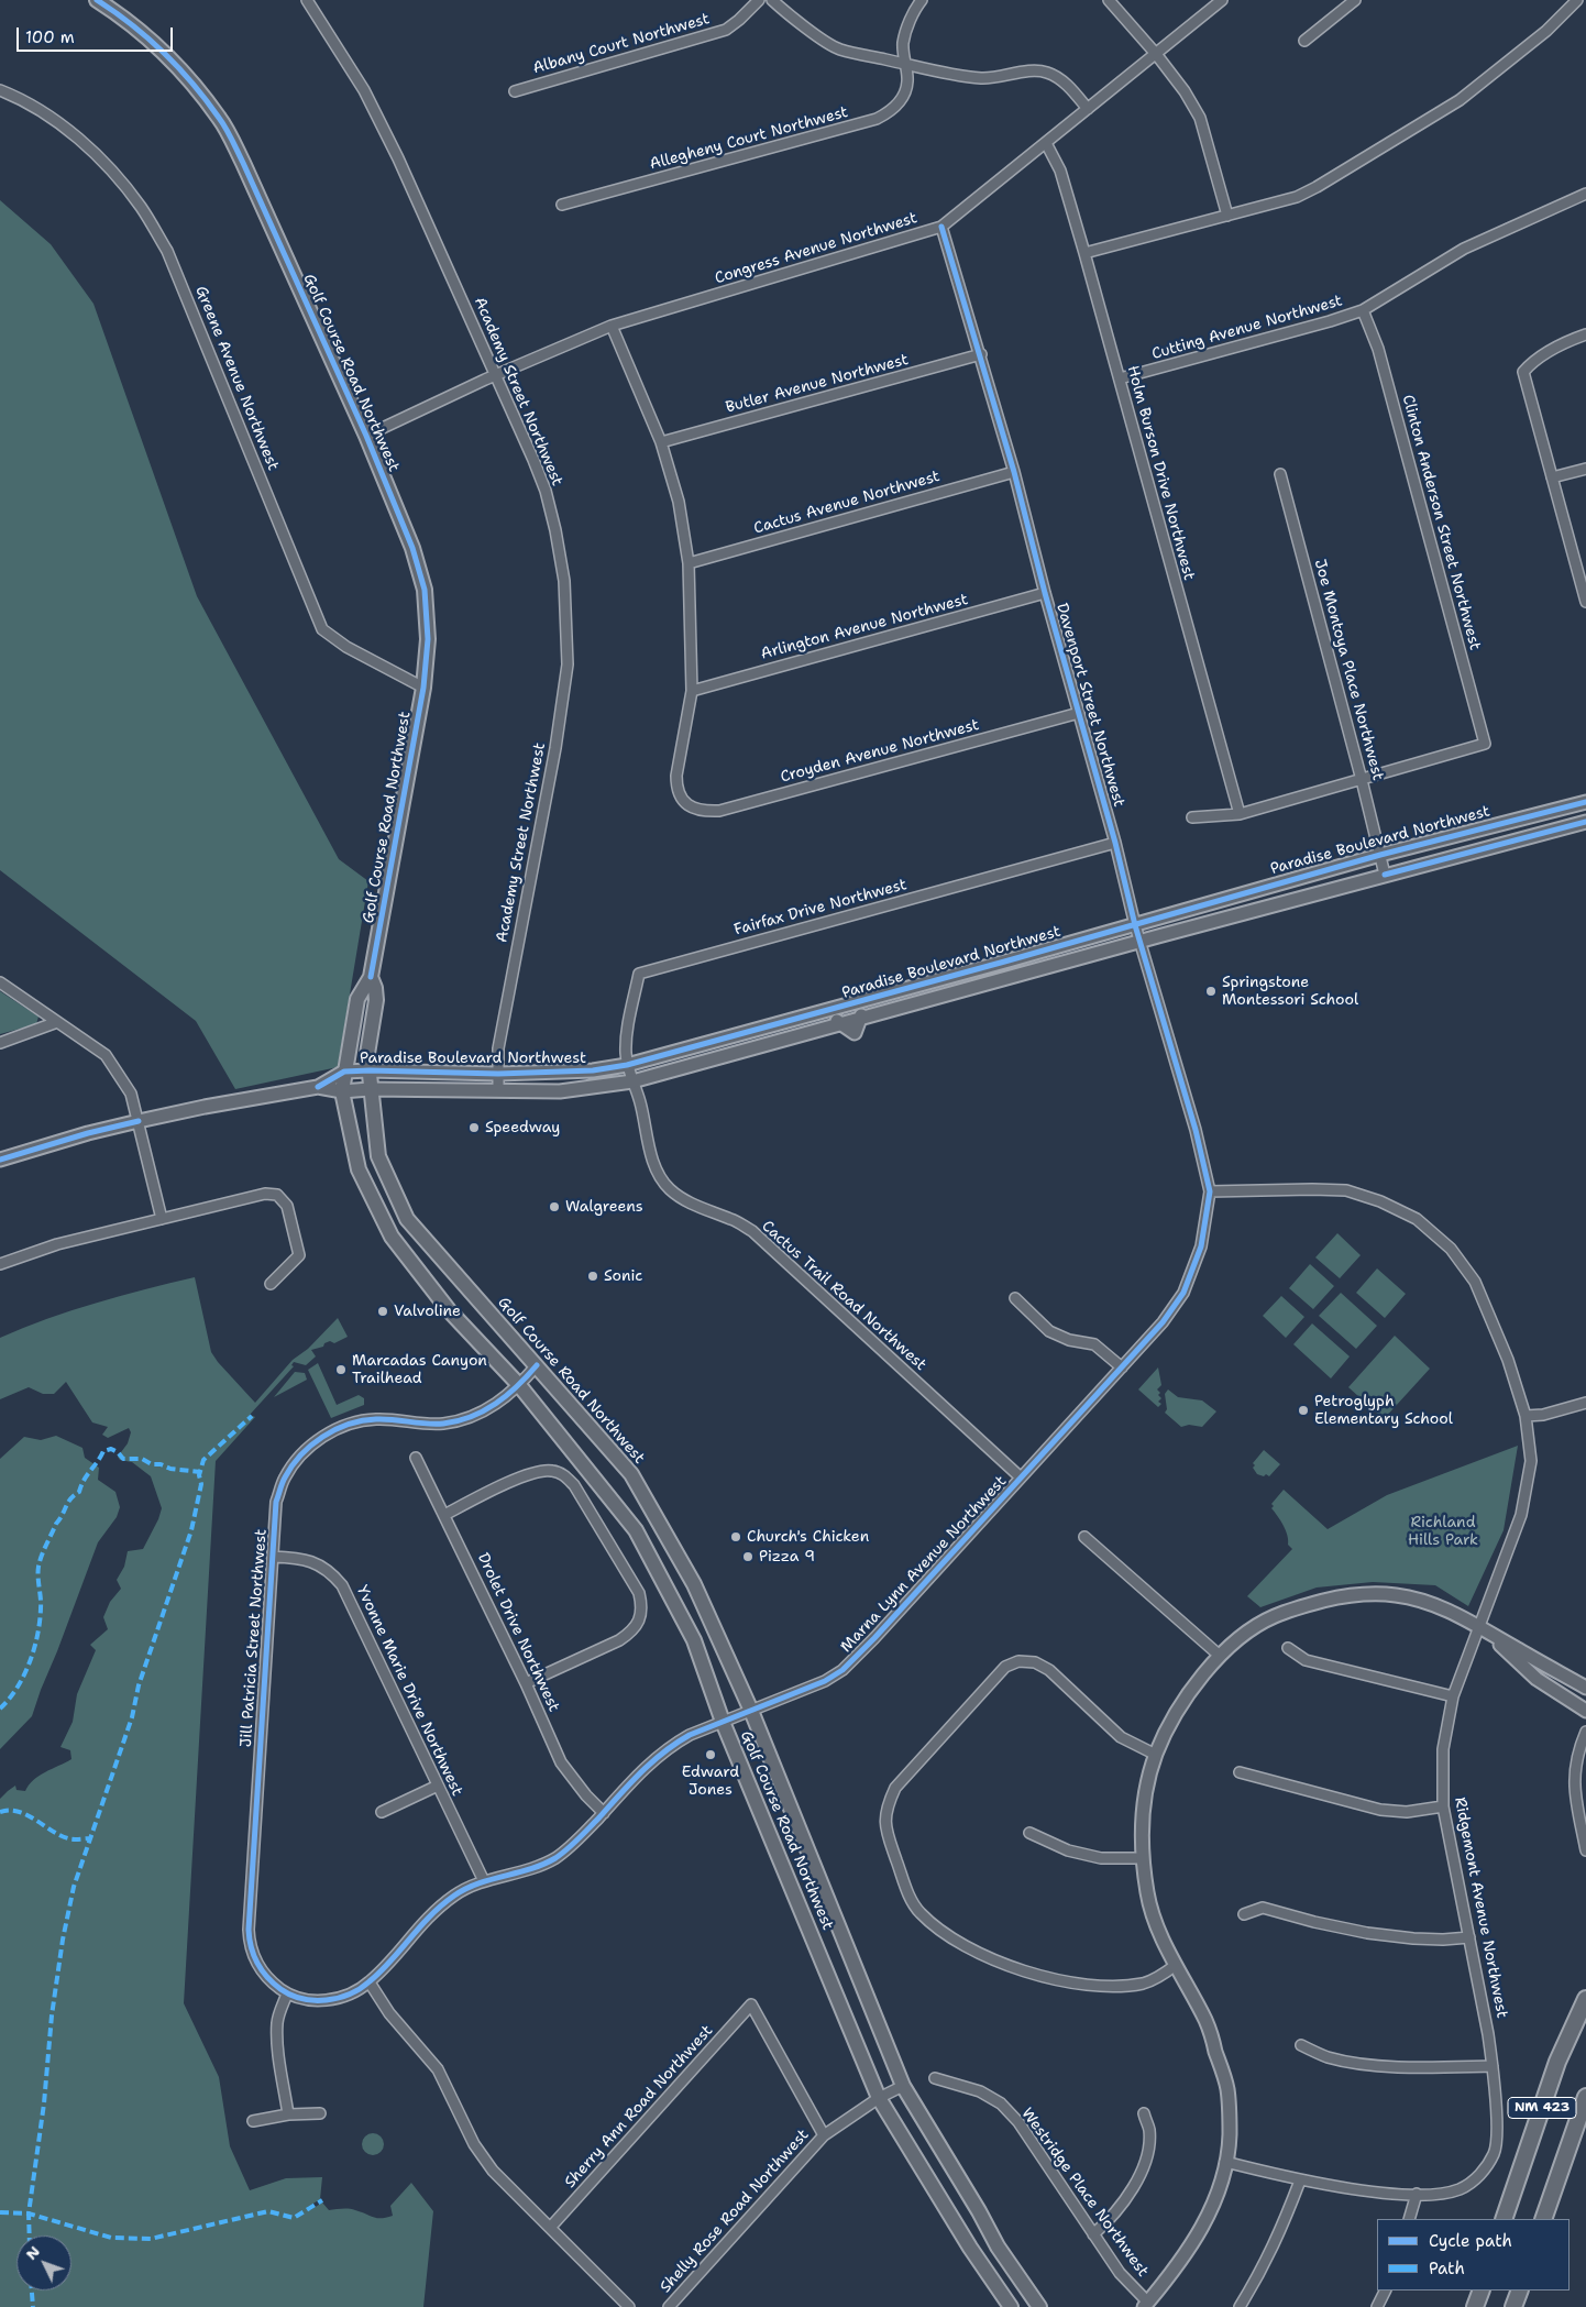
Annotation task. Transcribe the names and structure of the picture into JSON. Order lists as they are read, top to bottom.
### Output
{
  "streets": {
    "main road": ["Golf Course Road Northwest", "NM 423"],
    "street": [
      "Albany Court Northwest",
      "Allegheny Court Northwest",
      "Congress Avenue Northwest",
      "Cutting Avenue Northwest",
      "Greene Avenue Northwest",
      "Butler Avenue Northwest",
      "Academy Street Northwest",
      "Holm Burson Drive Northwest",
      "Cactus Avenue Northwest",
      "Clinton Anderson Street Northwest",
      "Arlington Avenue Northwest",
      "Joe Montoya Place Northwest",
      "Davenport Street Northwest",
      "Croyden Avenue Northwest",
      "Paradise Boulevard Northwest",
      "Fairfax Drive Northwest",
      "Cactus Trail Road Northwest",
      "Marna Lynn Avenue Northwest",
      "Drolet Drive Northwest",
      "Jill Patricia Street Northwest",
      "Yvonne Marie Drive Northwest",
      "Ridgemont Avenue Northwest",
      "Sherry Ann Road Northwest",
      "Westridge Place Northwest",
      "Shelly Rose Road Northwest"
    ]
  },
  "crossings": [
    ["Congress Avenue Northwest", "Golf Course Road Northwest"],
    ["Congress Avenue Northwest", "Academy Street Northwest"],
    ["Congress Avenue Northwest", "Holm Burson Drive Northwest"],
    ["Congress Avenue Northwest", "Davenport Street Northwest"],
    ["Cutting Avenue Northwest", "Holm Burson Drive Northwest"],
    ["Cutting Avenue Northwest", "Clinton Anderson Street Northwest"],
    ["Golf Course Road Northwest", "Greene Avenue Northwest"],
    ["Golf Course Road Northwest", "Paradise Boulevard Northwest"],
    ["Golf Course Road Northwest", "Marna Lynn Avenue Northwest"],
    ["Golf Course Road Northwest", "Jill Patricia Street Northwest"],
    ["Butler Avenue Northwest", "Davenport Street Northwest"],
    ["Academy Street Northwest", "Paradise Boulevard Northwest"],
    ["Cactus Avenue Northwest", "Davenport Street Northwest"],
    ["Clinton Anderson Street Northwest", "Joe Montoya Place Northwest"],
    ["Arlington Avenue Northwest", "Davenport Street Northwest"],
    ["Arlington Avenue Northwest", "Croyden Avenue Northwest"],
    ["Joe Montoya Place Northwest", "Paradise Boulevard Northwest"],
    ["Davenport Street Northwest", "Croyden Avenue Northwest"],
    ["Davenport Street Northwest", "Paradise Boulevard Northwest"],
    ["Davenport Street Northwest", "Fairfax Drive Northwest"],
    ["Davenport Street Northwest", "Marna Lynn Avenue Northwest"],
    ["Davenport Street Northwest", "Ridgemont Avenue Northwest"],
    ["Paradise Boulevard Northwest", "Fairfax Drive Northwest"],
    ["Paradise Boulevard Northwest", "Cactus Trail Road Northwest"],
    ["Fairfax Drive Northwest", "Cactus Trail Road Northwest"],
    ["Cactus Trail Road Northwest", "Marna Lynn Avenue Northwest"],
    ["Marna Lynn Avenue Northwest", "Drolet Drive Northwest"],
    ["Marna Lynn Avenue Northwest", "Jill Patricia Street Northwest"],
    ["Marna Lynn Avenue Northwest", "Yvonne Marie Drive Northwest"],
    ["Marna Lynn Avenue Northwest", "Ridgemont Avenue Northwest"],
    ["Jill Patricia Street Northwest", "Yvonne Marie Drive Northwest"],
    ["Sherry Ann Road Northwest", "Shelly Rose Road Northwest"]
  ],
  "parks": ["Richland Hills Park"],
  "places": [
    "Springstone Montessori School",
    "Speedway",
    "Walgreens",
    "Sonic",
    "Valvoline",
    "Marcadas Canyon Trailhead",
    "Petroglyph Elementary School",
    "Church's Chicken",
    "Pizza 9",
    "Edward Jones"
  ],
  "legend": ["Cycle path", "Path"],
  "scale_bar": "100 m",
  "north": "top left"
}
